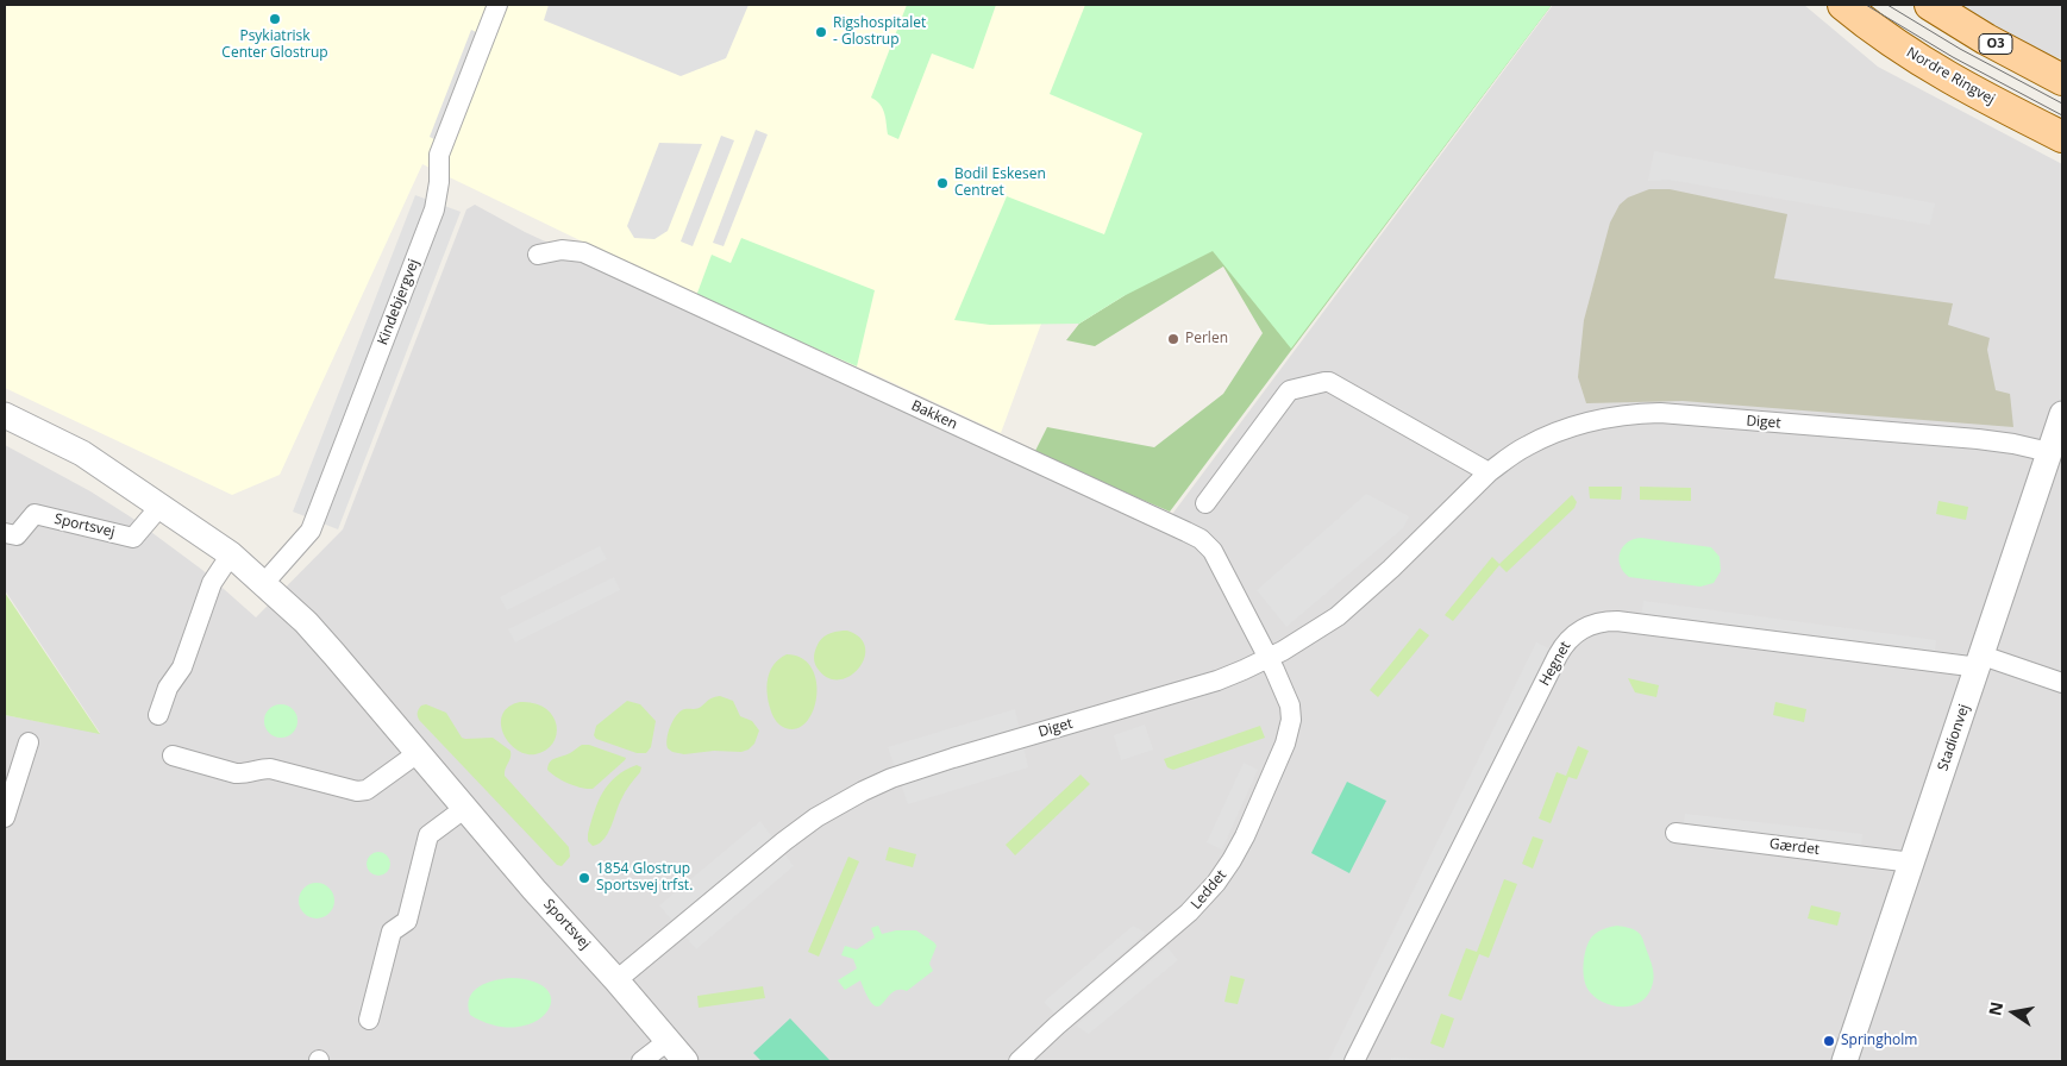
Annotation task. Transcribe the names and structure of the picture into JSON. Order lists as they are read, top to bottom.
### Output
{
  "streets": {
    "main road": ["O3", "Nordre Ringvej"],
    "street": [
      "Kindebjergvej",
      "Bakken",
      "Diget",
      "Sportsvej",
      "Hegnet",
      "Stadionvej",
      "Gærdet",
      "Leddet"
    ]
  },
  "crossings": [
    ["Kindebjergvej", "Sportsvej"],
    ["Bakken", "Diget"],
    ["Bakken", "Leddet"],
    ["Diget", "Sportsvej"],
    ["Diget", "Stadionvej"],
    ["Diget", "Leddet"],
    ["Hegnet", "Stadionvej"],
    ["Stadionvej", "Gærdet"]
  ],
  "places": [
    "Psykiatrisk Center Glostrup",
    "Rigshospitalet - Glostrup",
    "Bodil Eskesen Centret",
    "Perlen",
    "1854 Glostrup Sportsvej trfst.",
    "Springholm"
  ],
  "north": "left"
}
